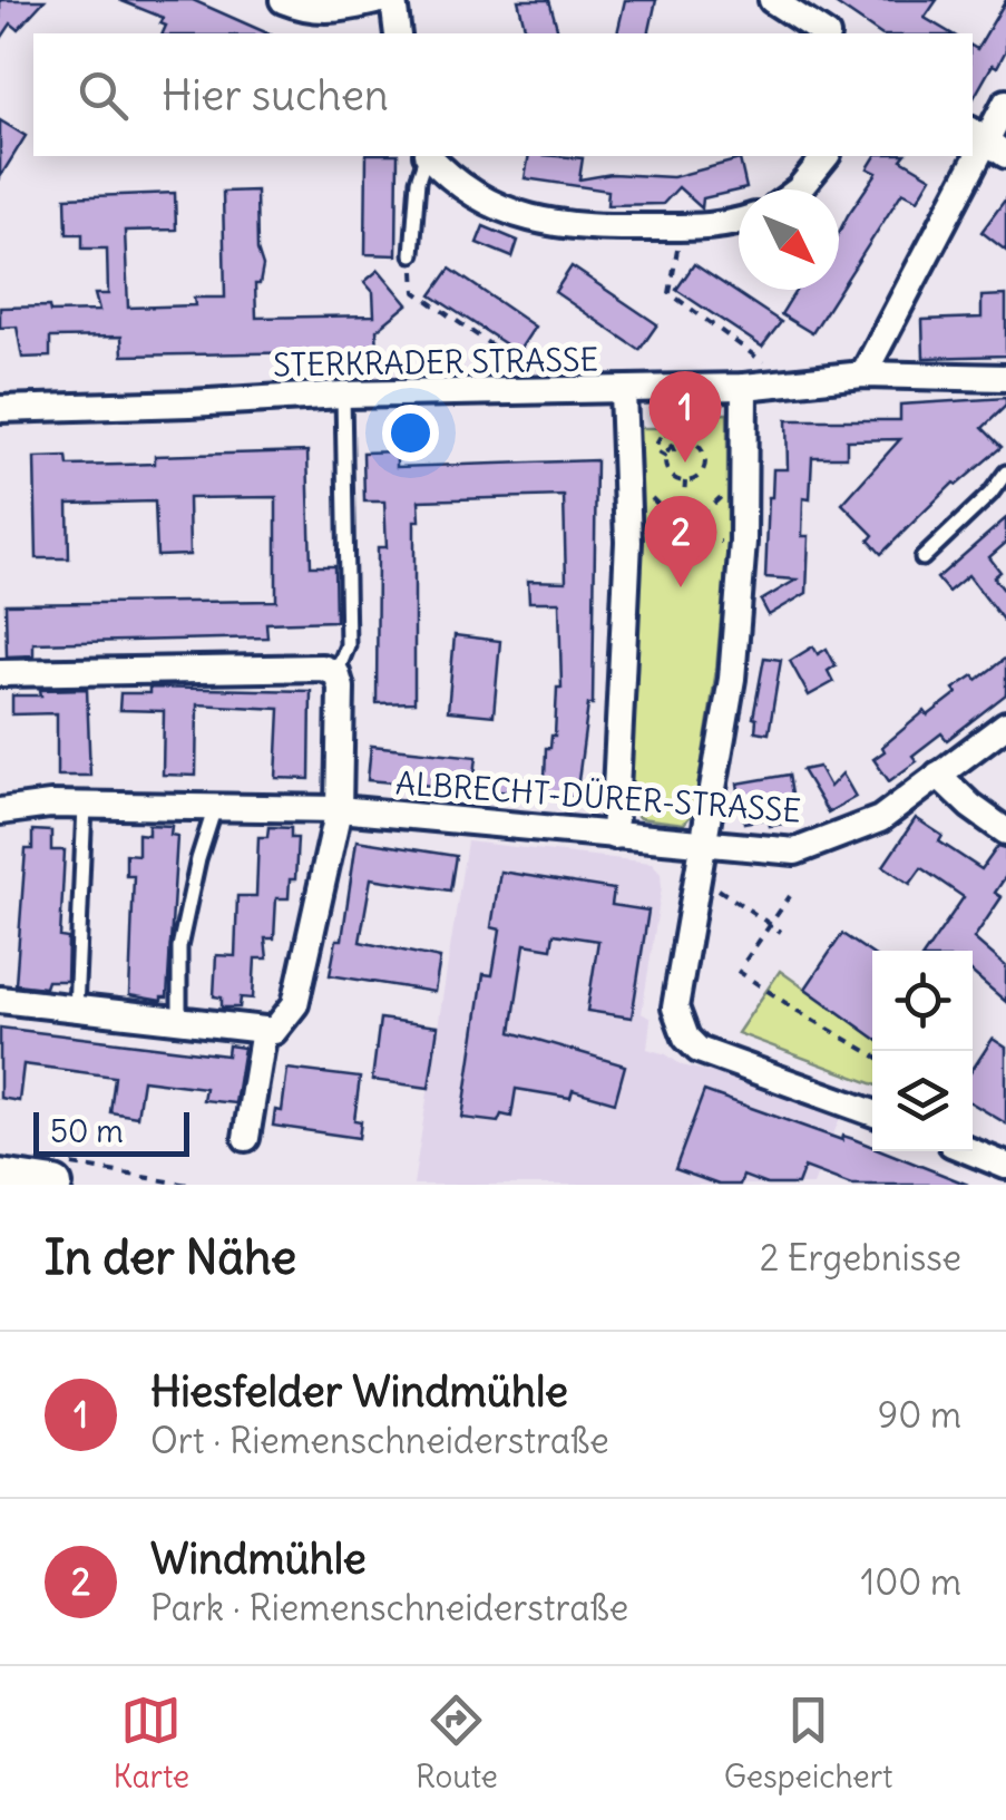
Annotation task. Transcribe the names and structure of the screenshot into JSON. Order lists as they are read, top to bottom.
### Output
{
  "streets": {
    "street": ["STERKRADER STRASSE", "ALBRECHT-DÜRER-STRASSE"]
  },
  "scale_bar": "50 m",
  "north": "bottom right",
  "page": {
    "search": "Hier suchen",
    "pins": ["1", "2"],
    "scale": "50 m",
    "heading": ["In der Nähe", "2 Ergebnisse"],
    "list": [
      {
        "mark": "1",
        "name": "Hiesfelder Windmühle",
        "note": "Ort · Riemenschneiderstraße",
        "value": "90 m"
      },
      {
        "mark": "2",
        "name": "Windmühle",
        "note": "Park · Riemenschneiderstraße",
        "value": "100 m"
      }
    ],
    "nav": ["Karte", "Route", "Gespeichert"]
  }
}
